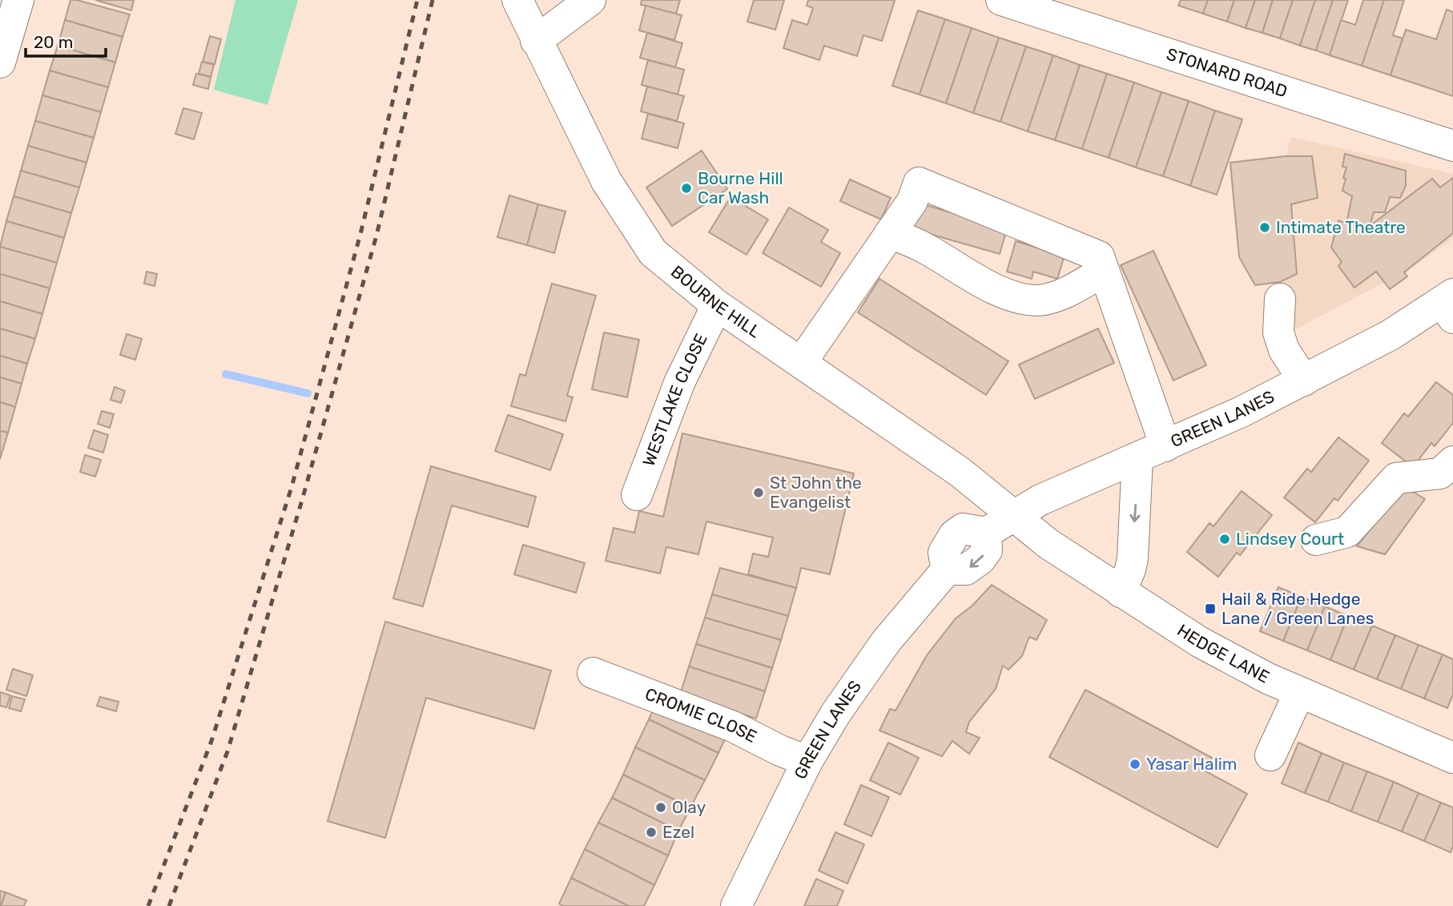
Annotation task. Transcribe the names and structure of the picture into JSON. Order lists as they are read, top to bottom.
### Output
{
  "streets": {
    "main road": [
      "STONARD ROAD",
      "BOURNE HILL",
      "WESTLAKE CLOSE",
      "GREEN LANES",
      "HEDGE LANE",
      "CROMIE CLOSE"
    ]
  },
  "crossings": [
    ["BOURNE HILL", "WESTLAKE CLOSE"],
    ["BOURNE HILL", "GREEN LANES"],
    ["BOURNE HILL", "HEDGE LANE"],
    ["GREEN LANES", "HEDGE LANE"],
    ["GREEN LANES", "CROMIE CLOSE"]
  ],
  "places": {
    "other": [
      "Bourne Hill Car Wash",
      "Intimate Theatre",
      "St John the Evangelist",
      "Lindsey Court",
      "Yasar Halim",
      "Olay",
      "Ezel"
    ],
    "transit": ["Hail & Ride Hedge Lane / Green Lanes"]
  },
  "scale_bar": "20 m"
}
